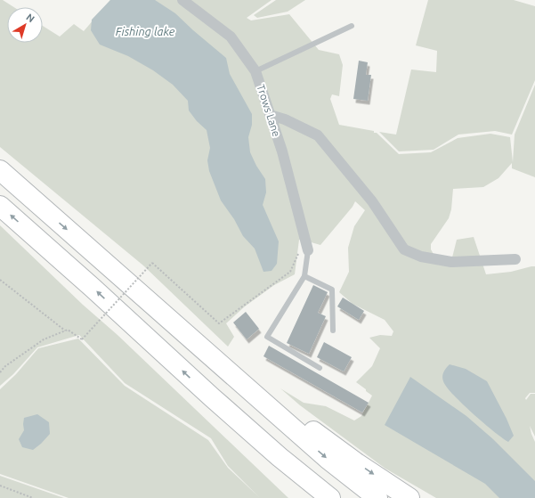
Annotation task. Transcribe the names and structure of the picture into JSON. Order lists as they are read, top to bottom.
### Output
{
  "streets": {
    "street": ["Trows Lane"]
  },
  "water": ["Fishing lake"],
  "north": "top right"
}
